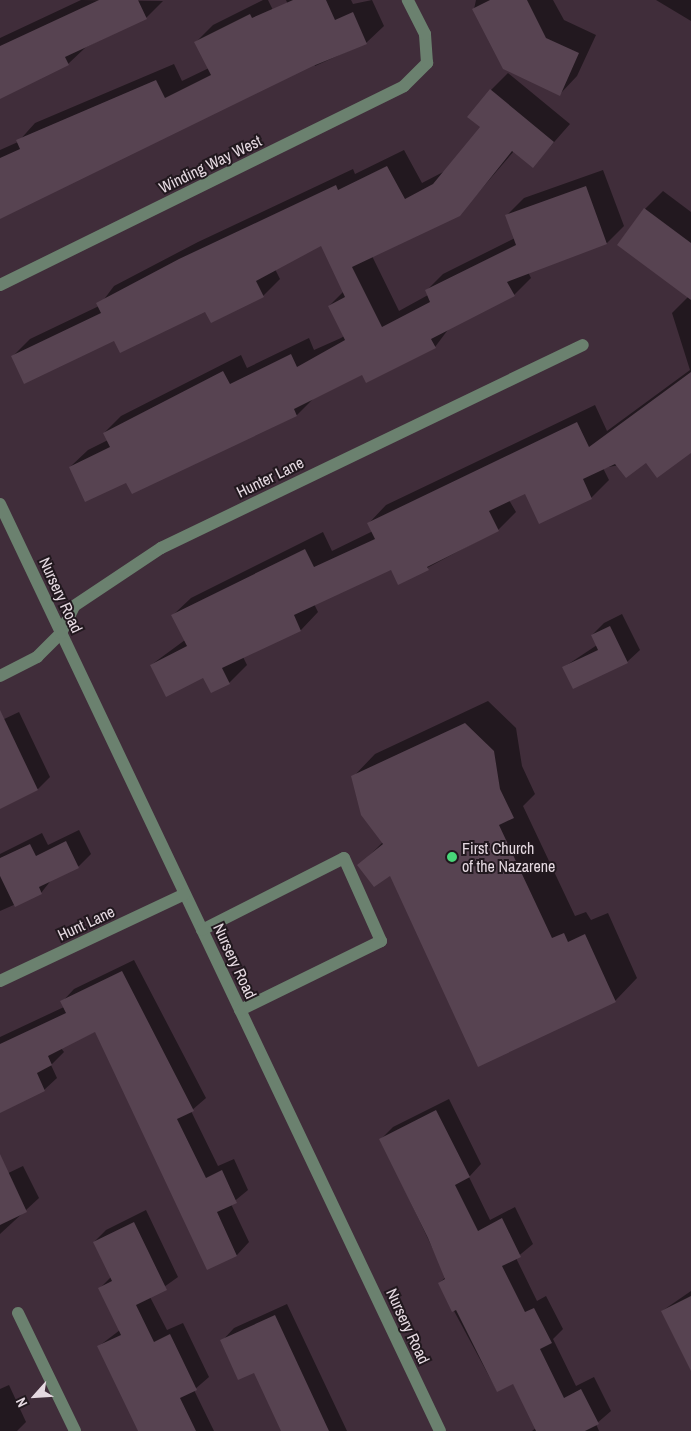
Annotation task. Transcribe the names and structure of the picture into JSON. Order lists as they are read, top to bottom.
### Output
{
  "streets": {
    "street": [
      "Winding Way West",
      "Hunter Lane",
      "Nursery Road",
      "Hunt Lane"
    ]
  },
  "crossings": [
    ["Hunter Lane", "Nursery Road"],
    ["Nursery Road", "Hunt Lane"]
  ],
  "places": ["First Church of the Nazarene"],
  "north": "bottom left"
}
